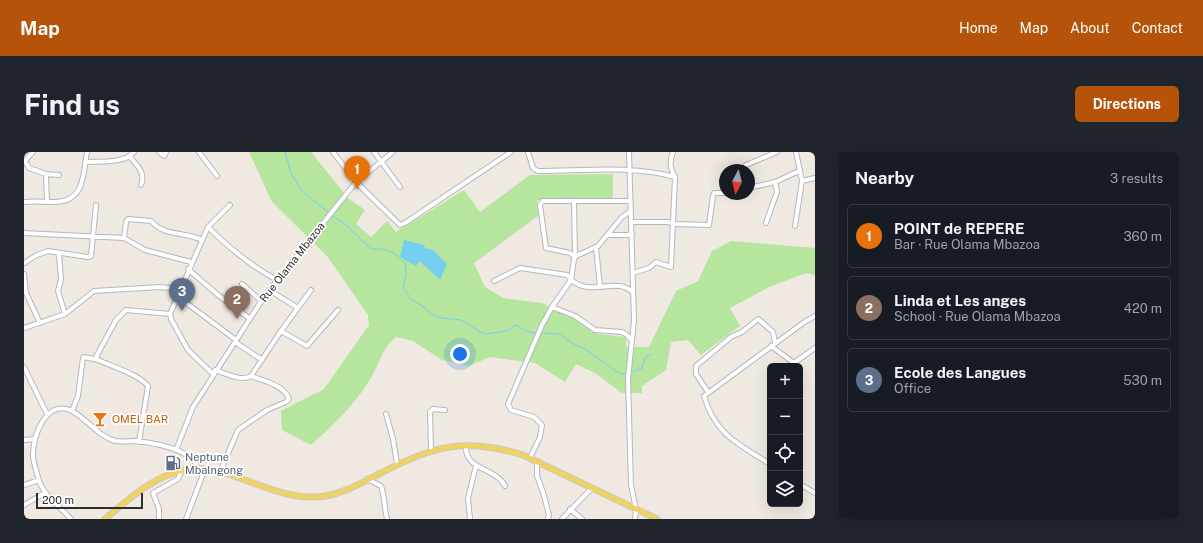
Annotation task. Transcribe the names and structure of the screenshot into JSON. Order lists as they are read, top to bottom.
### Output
{
  "streets": {
    "street": ["Rue Olama Mbazoa"]
  },
  "places": {
    "bar": ["OMEL BAR"],
    "fuel station": ["Neptune Mbalngong"]
  },
  "scale_bar": "200 m",
  "north": "bottom",
  "page": {
    "header": "Map",
    "nav": [
      "Home",
      "Map",
      "About",
      "Contact"
    ],
    "buttons": "Directions",
    "title": "Find us",
    "heading": ["Nearby", "3 results"],
    "pins": ["1", "3", "2"],
    "list": [
      {
        "mark": "1",
        "name": "POINT de REPERE",
        "note": "Bar · Rue Olama Mbazoa",
        "value": "360 m"
      },
      {
        "mark": "2",
        "name": "Linda et Les anges",
        "note": "School · Rue Olama Mbazoa",
        "value": "420 m"
      },
      {
        "mark": "3",
        "name": "Ecole des Langues",
        "note": "Office",
        "value": "530 m"
      }
    ],
    "map_buttons": ["+", "−"],
    "scale": "200 m"
  }
}
